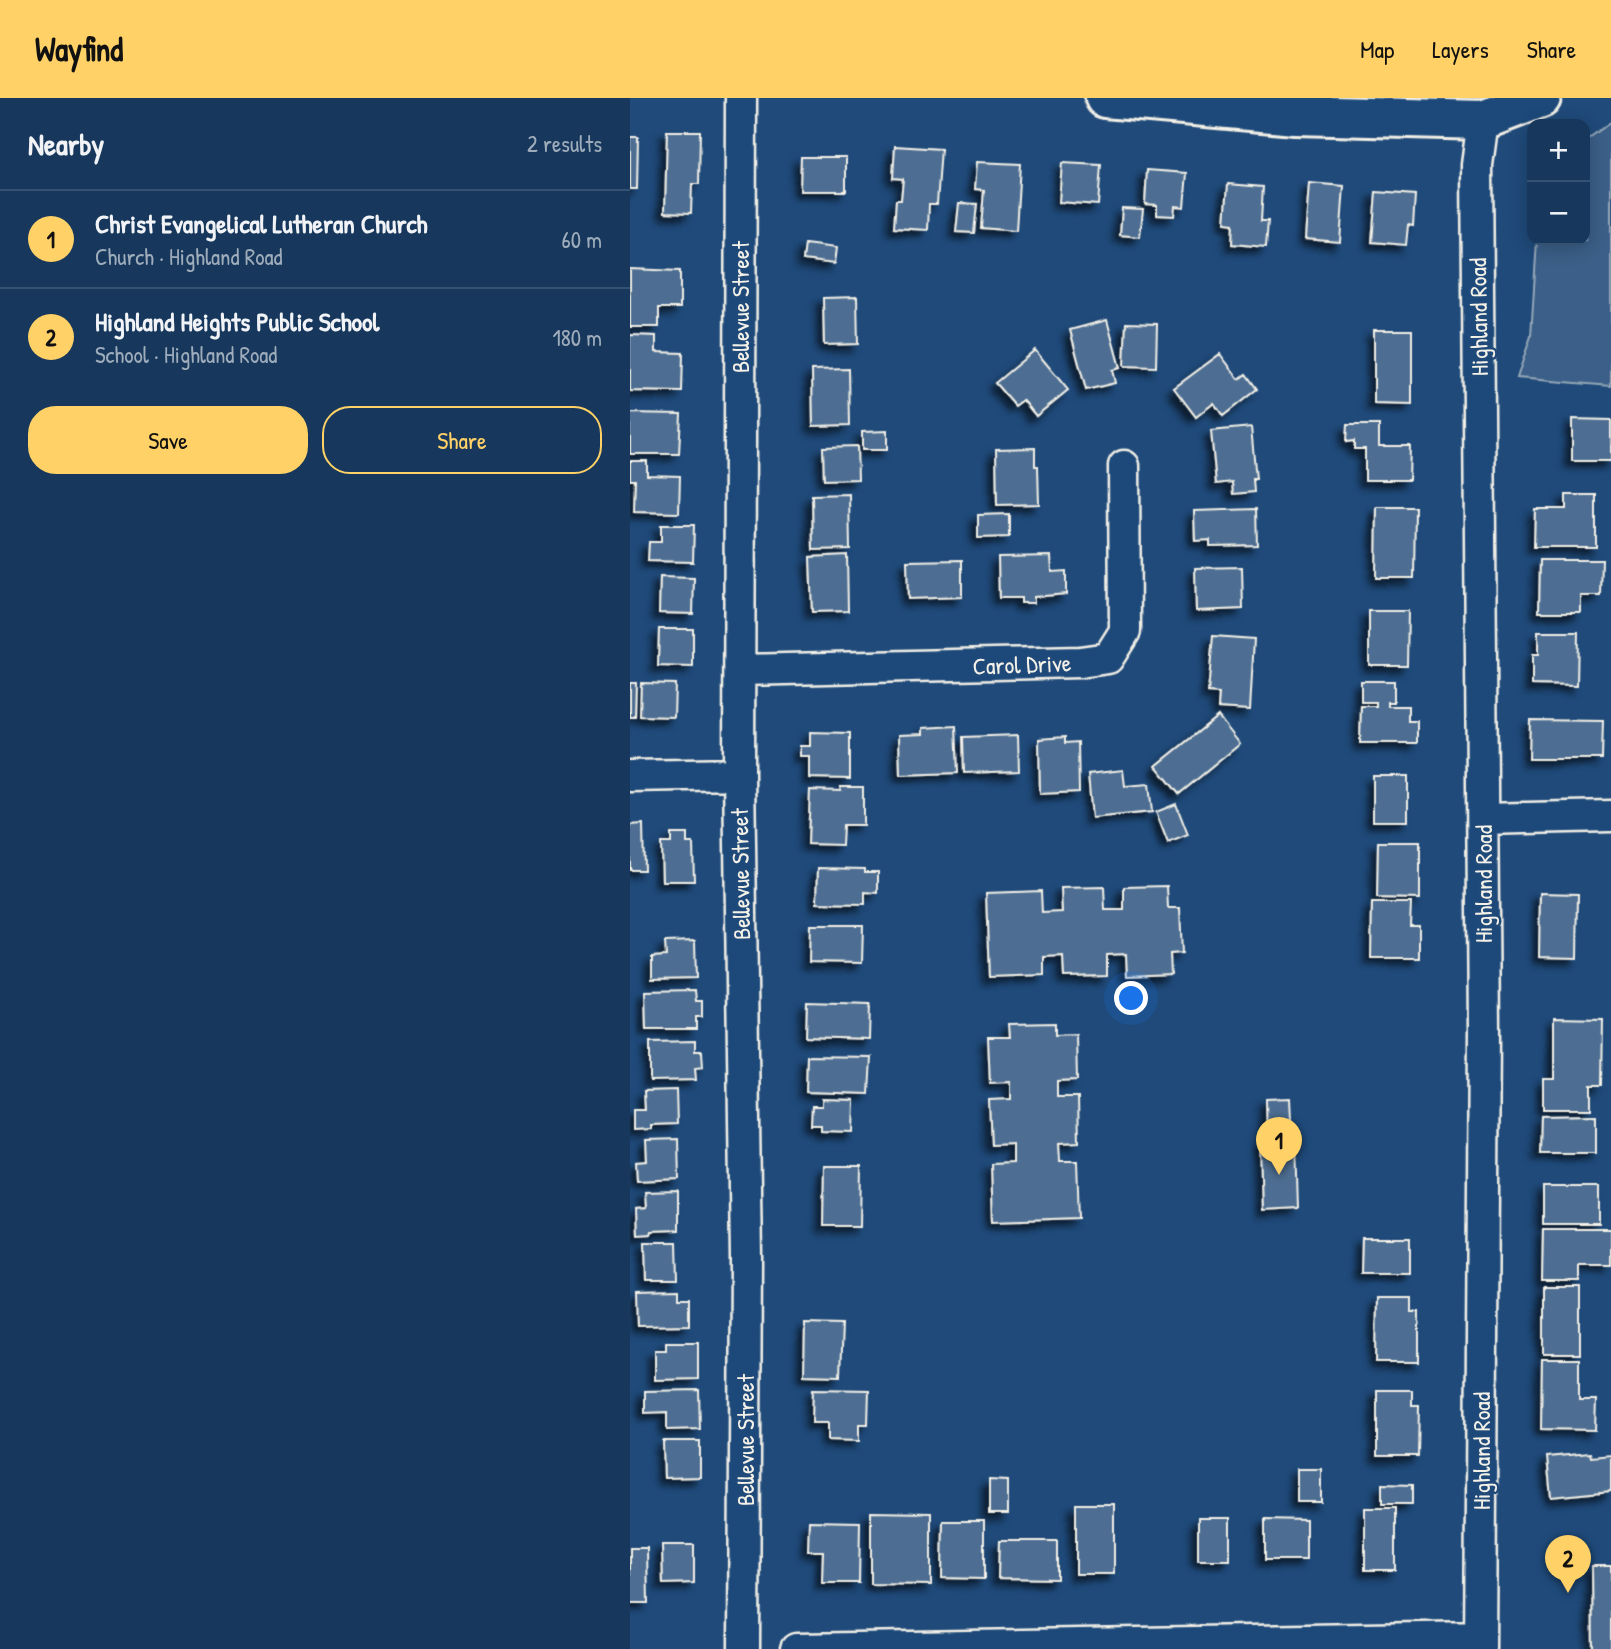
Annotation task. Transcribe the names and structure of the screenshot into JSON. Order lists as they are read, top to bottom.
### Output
{
  "streets": {
    "street": ["Bellevue Street", "Highland Road", "Carol Drive"]
  },
  "crossings": [
    ["Bellevue Street", "Carol Drive"]
  ],
  "page": {
    "header": "Wayfind",
    "nav": ["Map", "Layers", "Share"],
    "heading": ["Nearby", "2 results"],
    "map_buttons": ["+", "−"],
    "list": [
      {
        "mark": "1",
        "name": "Christ Evangelical Lutheran Church",
        "note": "Church · Highland Road",
        "value": "60 m"
      },
      {
        "mark": "2",
        "name": "Highland Heights Public School",
        "note": "School · Highland Road",
        "value": "180 m"
      }
    ],
    "buttons": ["Save", "Share"],
    "pins": ["1", "2"]
  }
}
